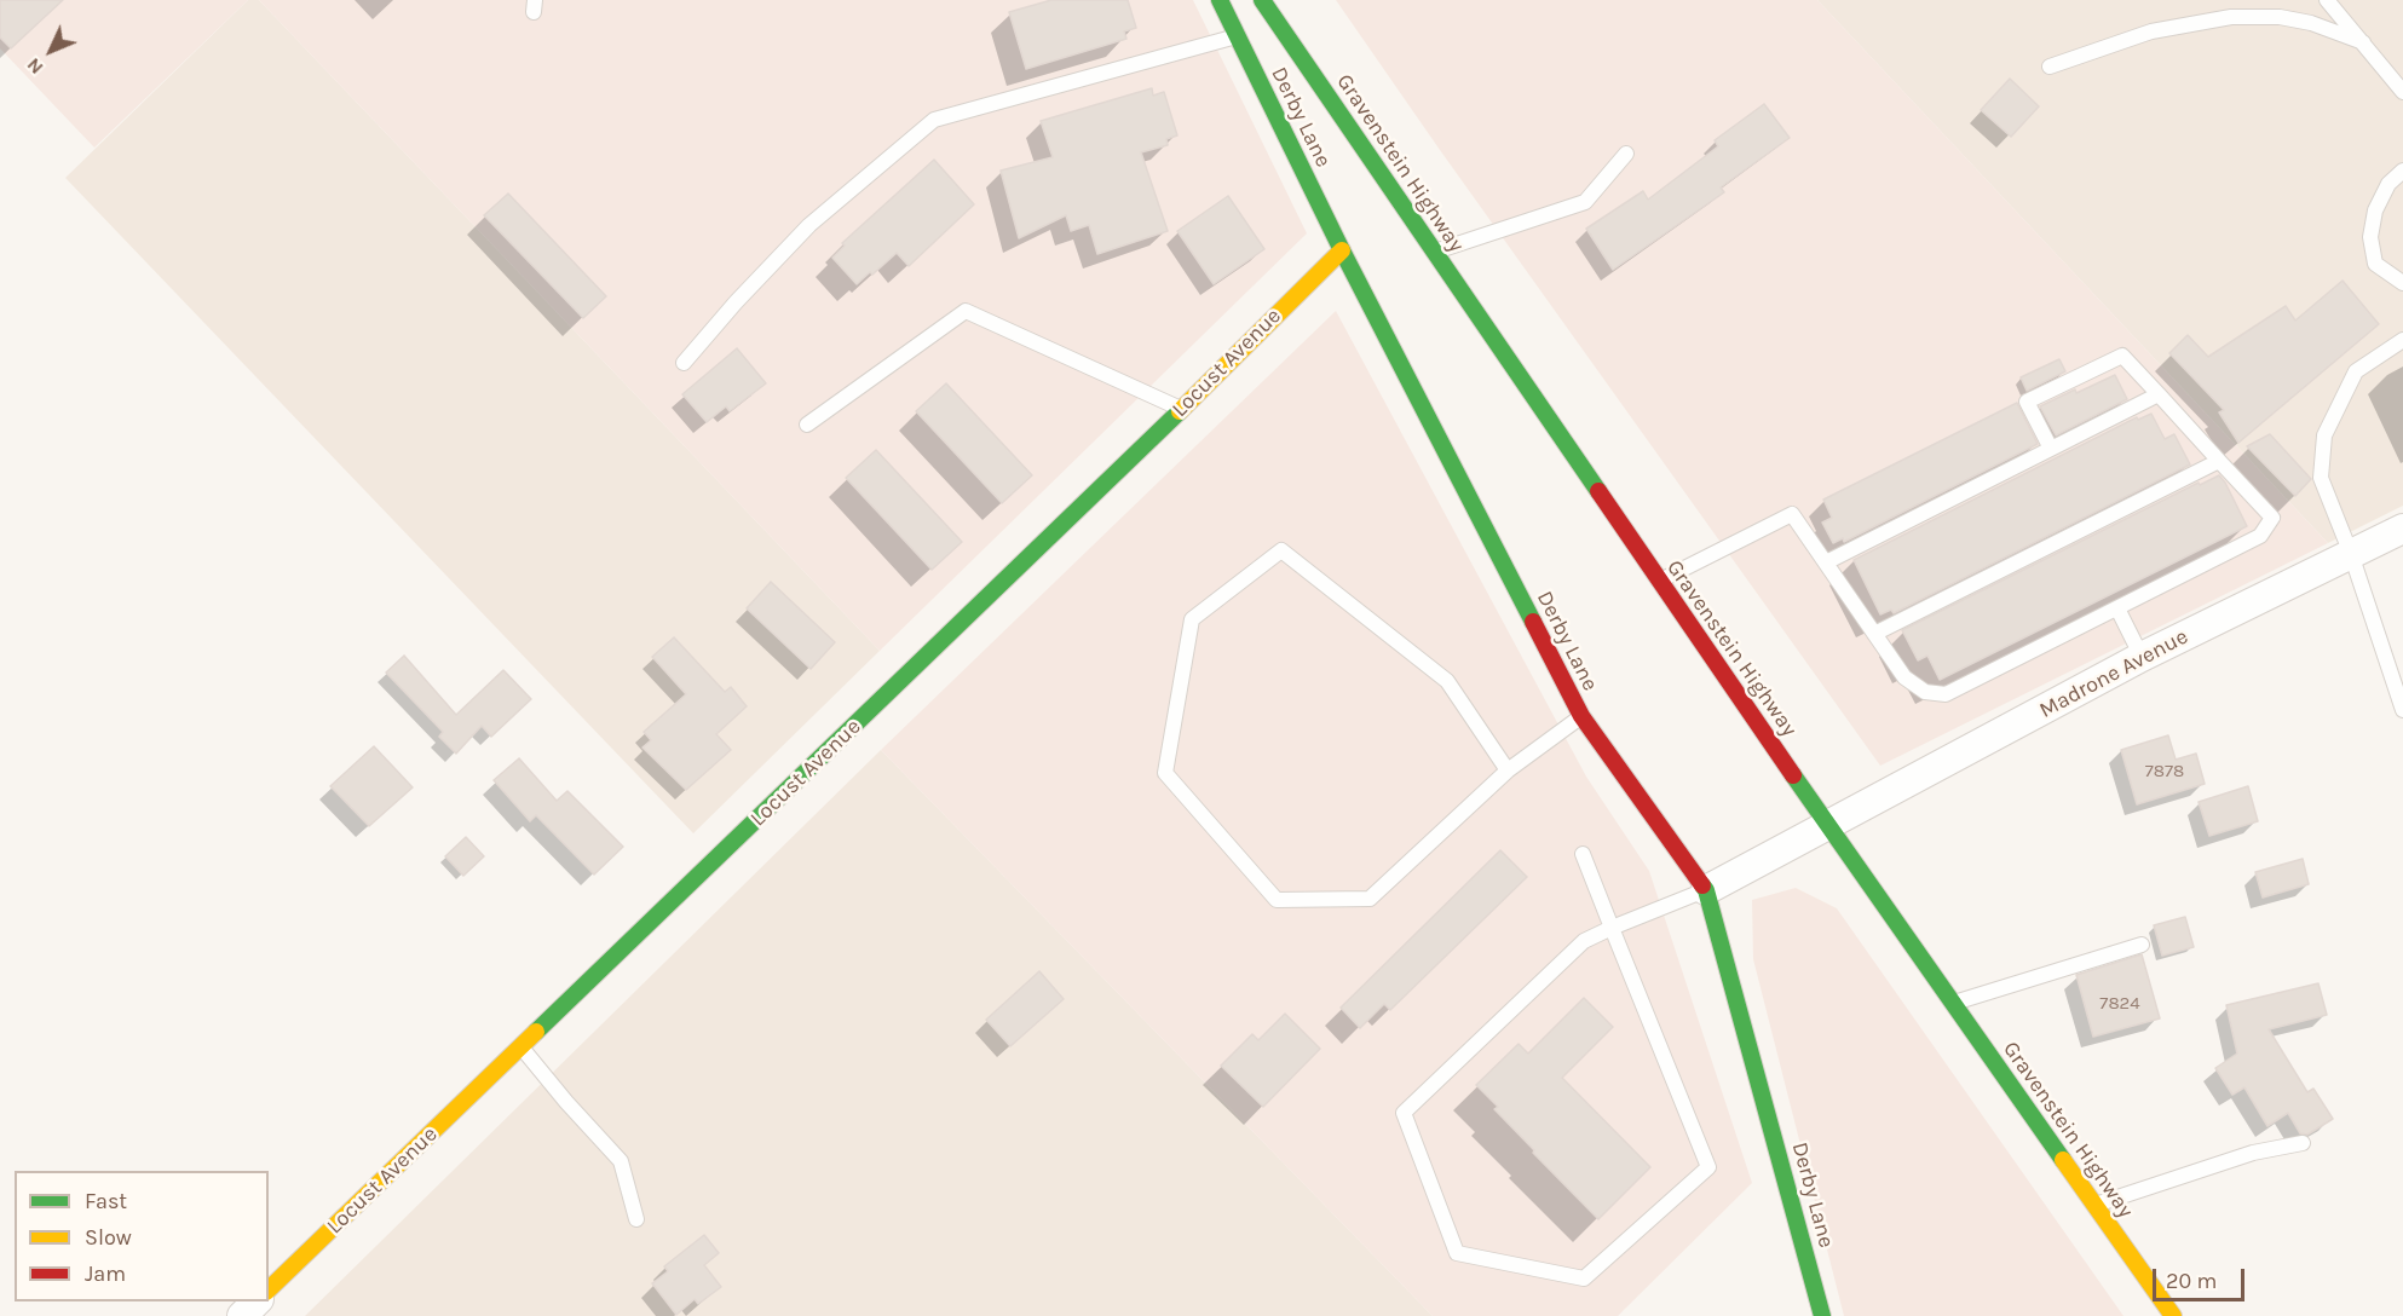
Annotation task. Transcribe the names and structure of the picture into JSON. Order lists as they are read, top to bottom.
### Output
{
  "streets": {
    "street": [
      "Derby Lane",
      "Gravenstein Highway",
      "Locust Avenue",
      "Madrone Avenue"
    ]
  },
  "crossings": [
    ["Derby Lane", "Locust Avenue"],
    ["Derby Lane", "Madrone Avenue"],
    ["Gravenstein Highway", "Madrone Avenue"]
  ],
  "house_numbers": ["7878", "7824"],
  "legend": ["Fast", "Slow", "Jam"],
  "scale_bar": "20 m",
  "north": "bottom left"
}
